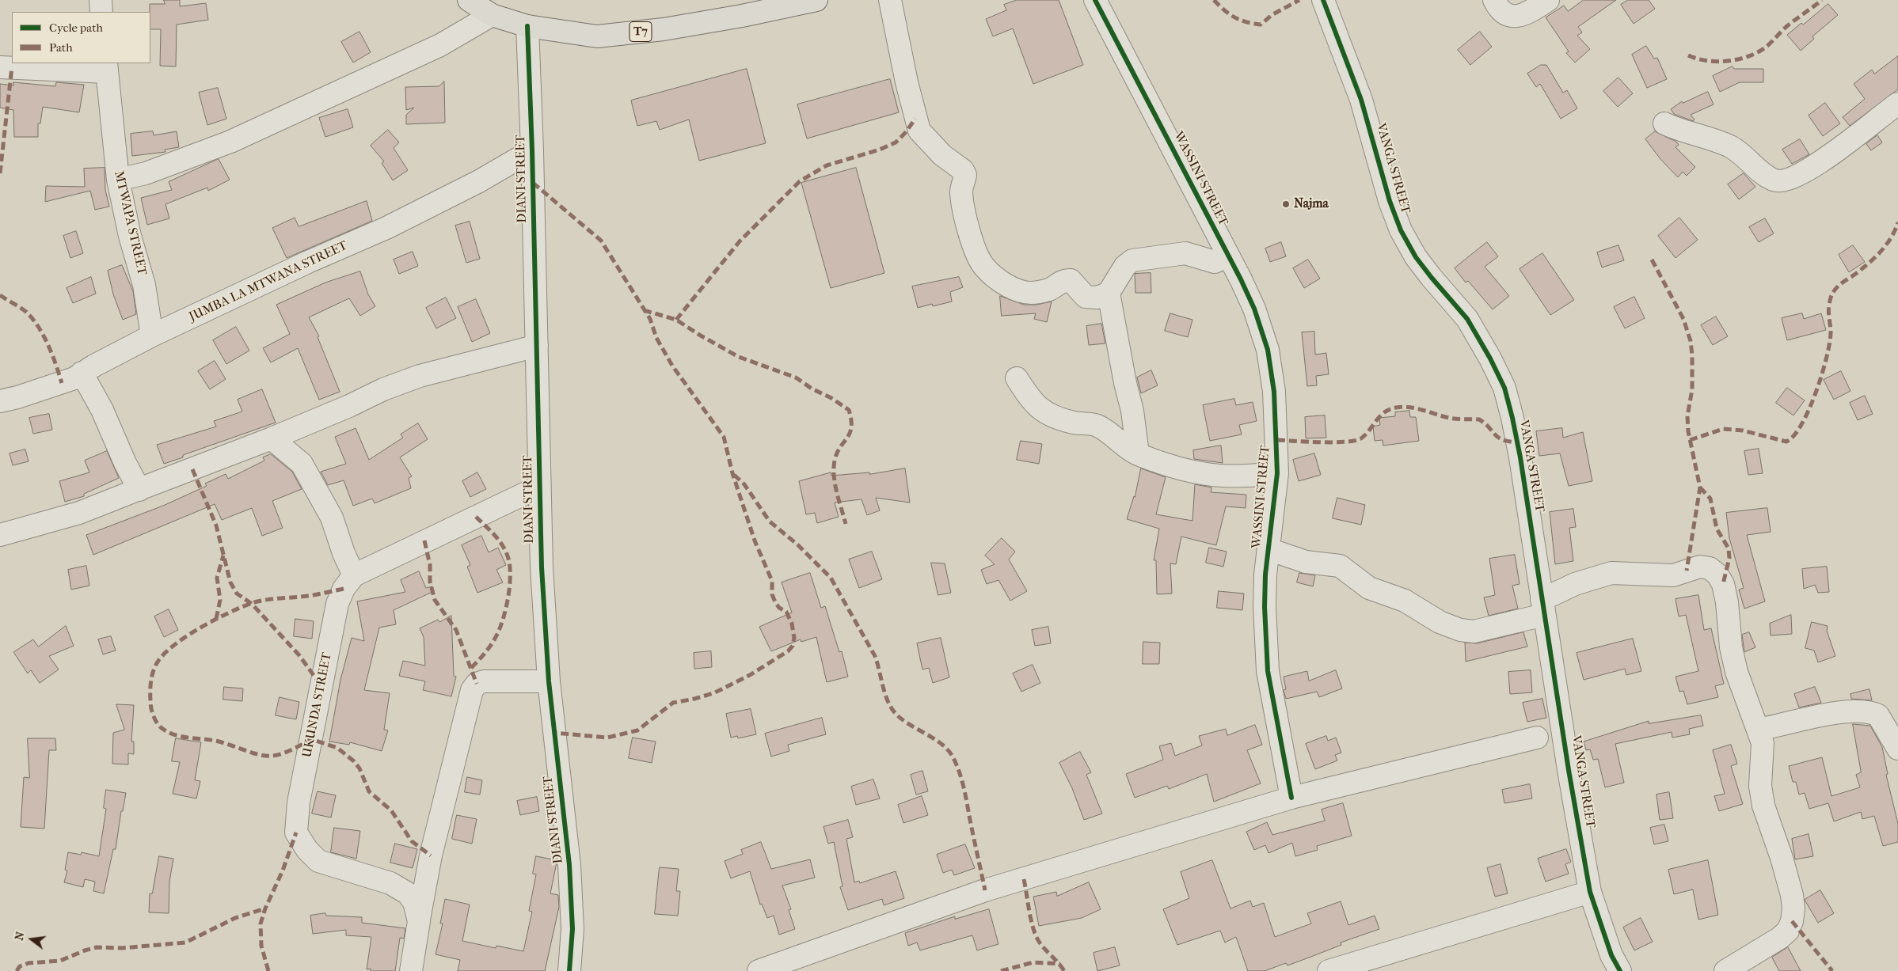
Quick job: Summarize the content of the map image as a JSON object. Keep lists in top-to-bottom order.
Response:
{
  "streets": {
    "highway": ["T7"],
    "street": [
      "VANGA STREET",
      "DIANI STREET",
      "WASSINI STREET",
      "MTWAPA STREET",
      "JUMBA LA MTWANA STREET",
      "UKUNDA STREET"
    ]
  },
  "crossings": [
    ["T7", "DIANI STREET"],
    ["DIANI STREET", "JUMBA LA MTWANA STREET"],
    ["DIANI STREET", "UKUNDA STREET"],
    ["MTWAPA STREET", "JUMBA LA MTWANA STREET"]
  ],
  "places": ["Najma"],
  "legend": ["Cycle path", "Path"],
  "north": "left"
}
